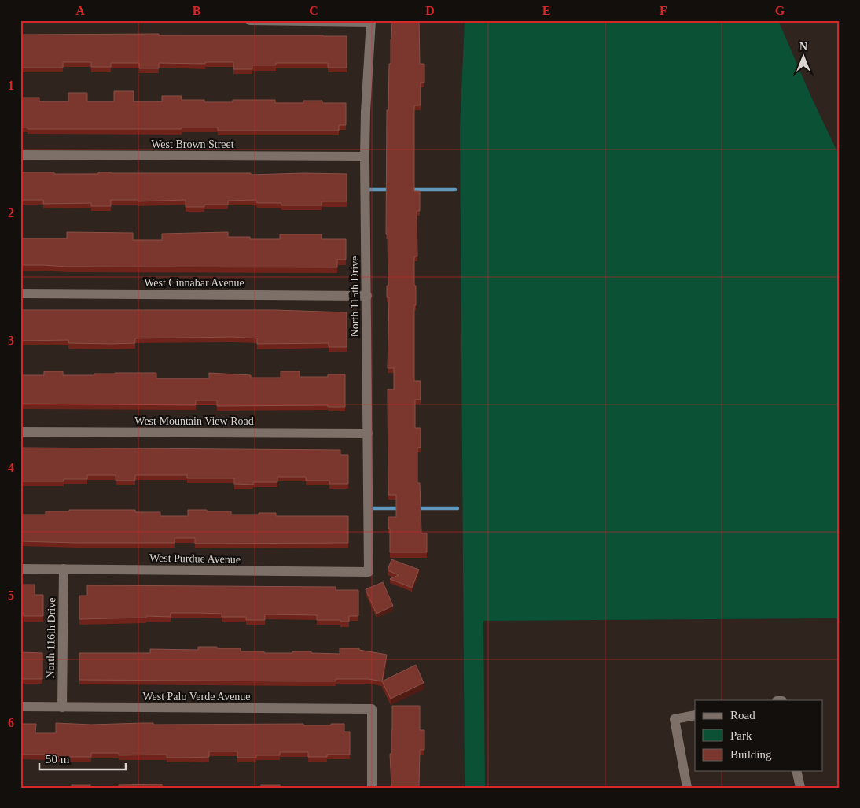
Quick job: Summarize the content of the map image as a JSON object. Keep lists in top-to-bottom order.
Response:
{
  "streets": {
    "street": [
      "West Brown Street",
      "West Cinnabar Avenue",
      "North 115th Drive",
      "West Mountain View Road",
      "West Purdue Avenue",
      "North 116th Drive",
      "West Palo Verde Avenue"
    ]
  },
  "crossings": [
    ["West Brown Street", "North 115th Drive"],
    ["West Cinnabar Avenue", "North 115th Drive"],
    ["North 115th Drive", "West Mountain View Road"],
    ["North 115th Drive", "West Purdue Avenue"],
    ["West Purdue Avenue", "North 116th Drive"],
    ["North 116th Drive", "West Palo Verde Avenue"]
  ],
  "legend": ["Road", "Park", "Building"],
  "scale_bar": "50 m",
  "north": "top",
  "grid": {
    "columns": [
      "A",
      "B",
      "C",
      "D",
      "E",
      "F",
      "G"
    ],
    "rows": [
      "1",
      "2",
      "3",
      "4",
      "5",
      "6"
    ]
  }
}
